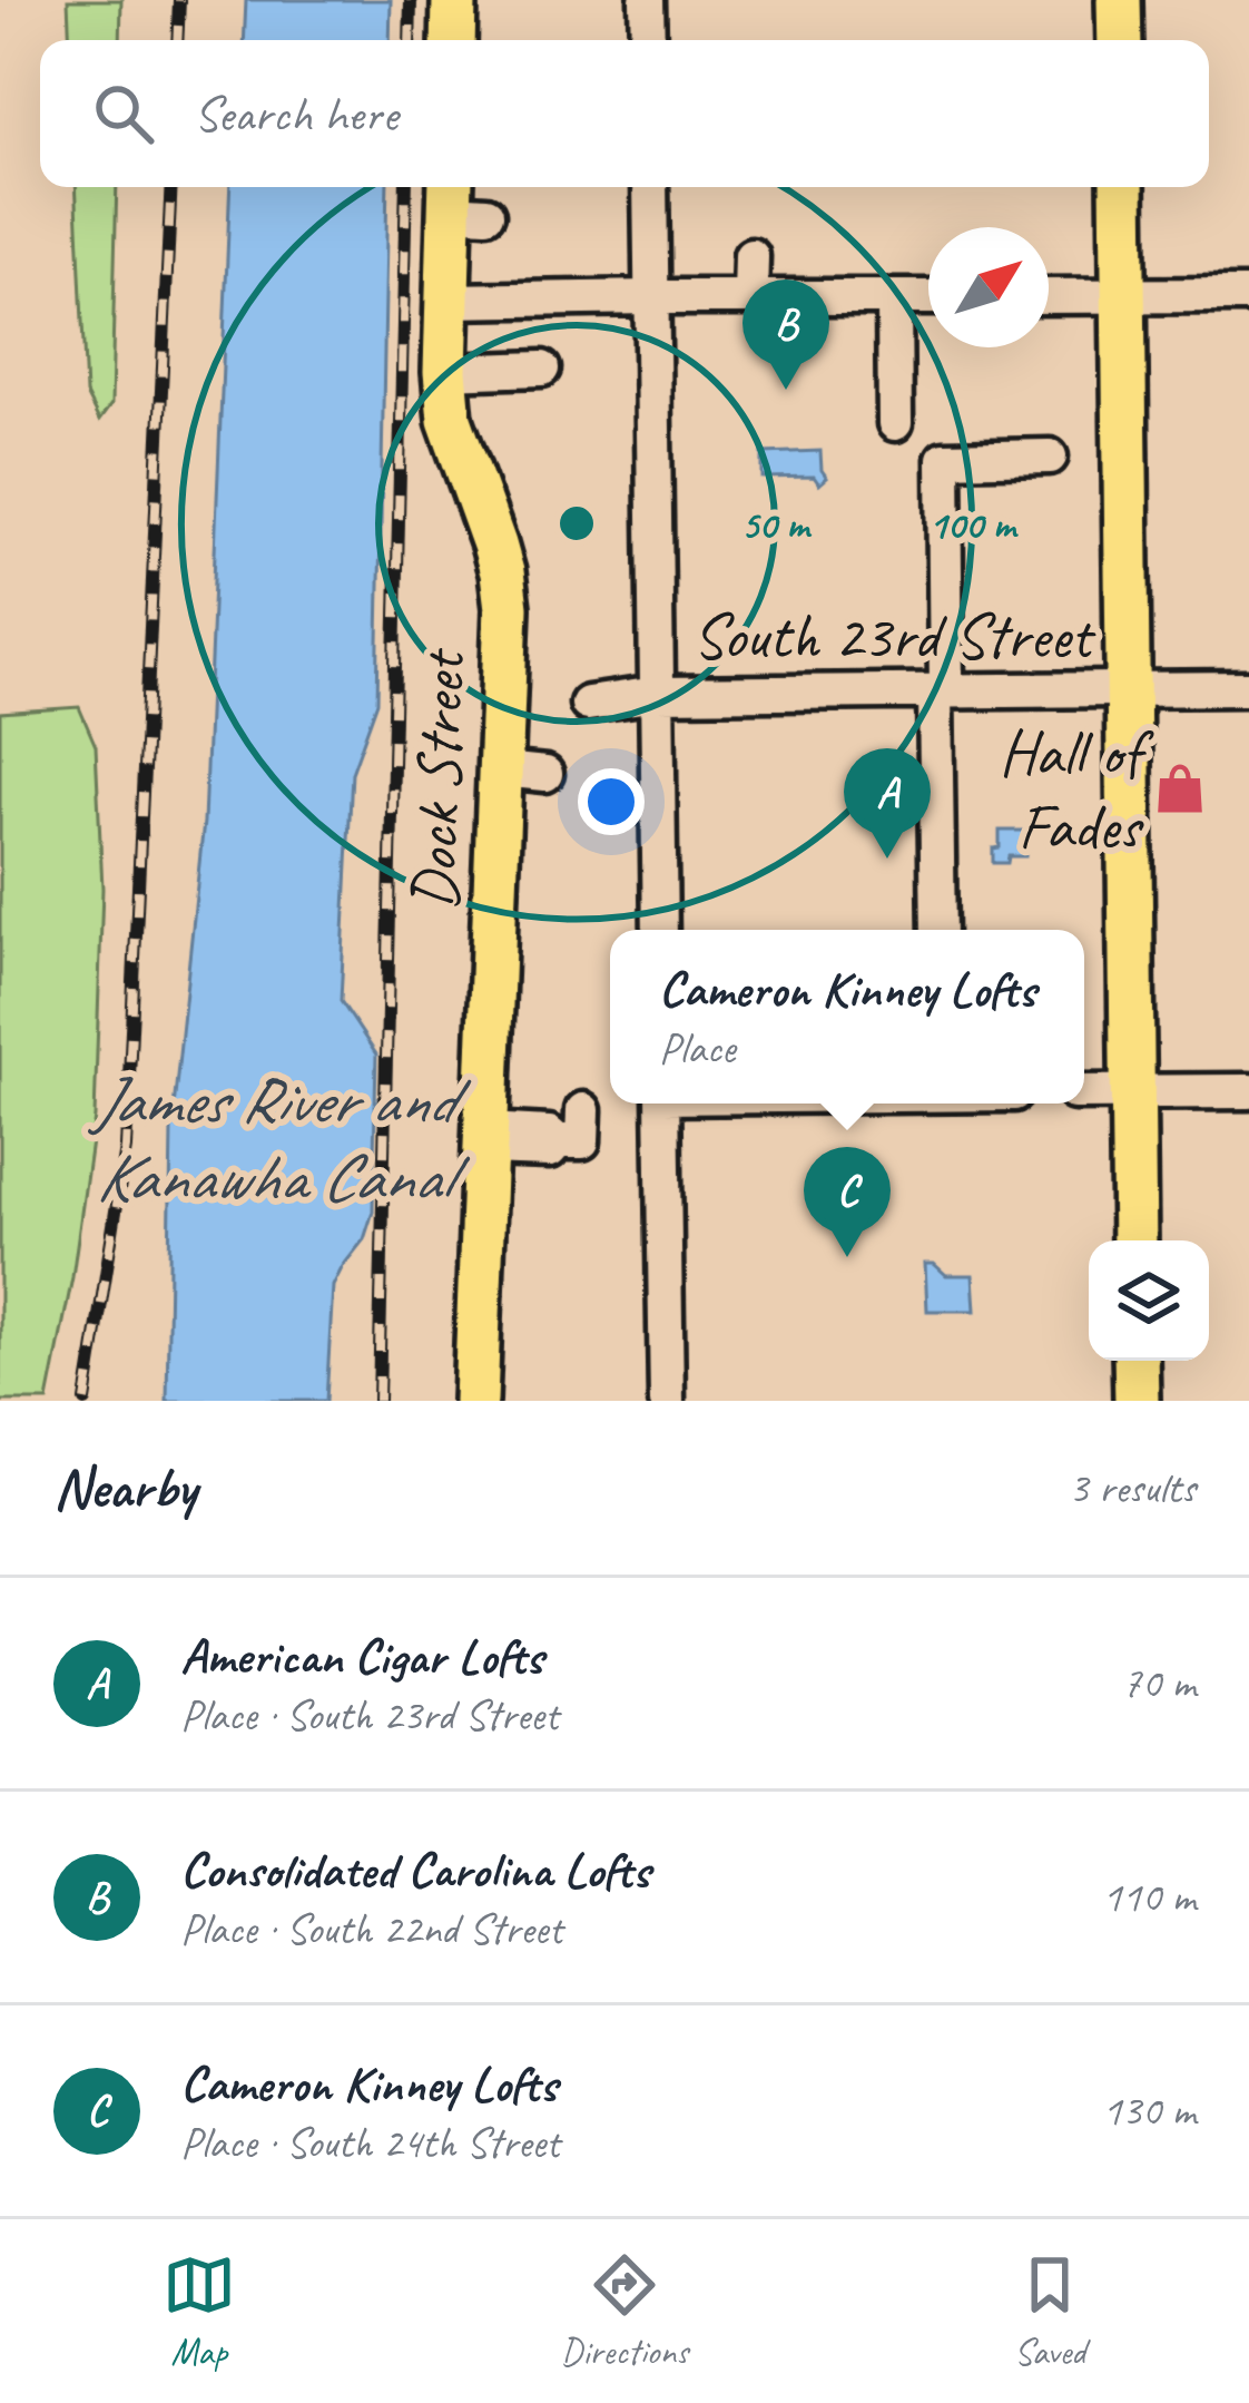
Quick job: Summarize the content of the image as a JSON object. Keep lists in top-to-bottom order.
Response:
{
  "streets": {
    "main road": ["Dock Street"],
    "street": ["South 23rd Street"]
  },
  "water": ["James River and Kanawha Canal"],
  "places": {
    "shop": ["Hall of Fades"]
  },
  "north": "top right",
  "page": {
    "search": "Search here",
    "pins": ["B", "A", "C"],
    "popup": ["Cameron Kinney Lofts", "Place"],
    "heading": ["Nearby", "3 results"],
    "list": [
      {
        "mark": "A",
        "name": "American Cigar Lofts",
        "note": "Place · South 23rd Street",
        "value": "70 m"
      },
      {
        "mark": "B",
        "name": "Consolidated Carolina Lofts",
        "note": "Place · South 22nd Street",
        "value": "110 m"
      },
      {
        "mark": "C",
        "name": "Cameron Kinney Lofts",
        "note": "Place · South 24th Street",
        "value": "130 m"
      }
    ],
    "nav": ["Map", "Directions", "Saved"]
  },
  "rings": ["50 m", "100 m"]
}
